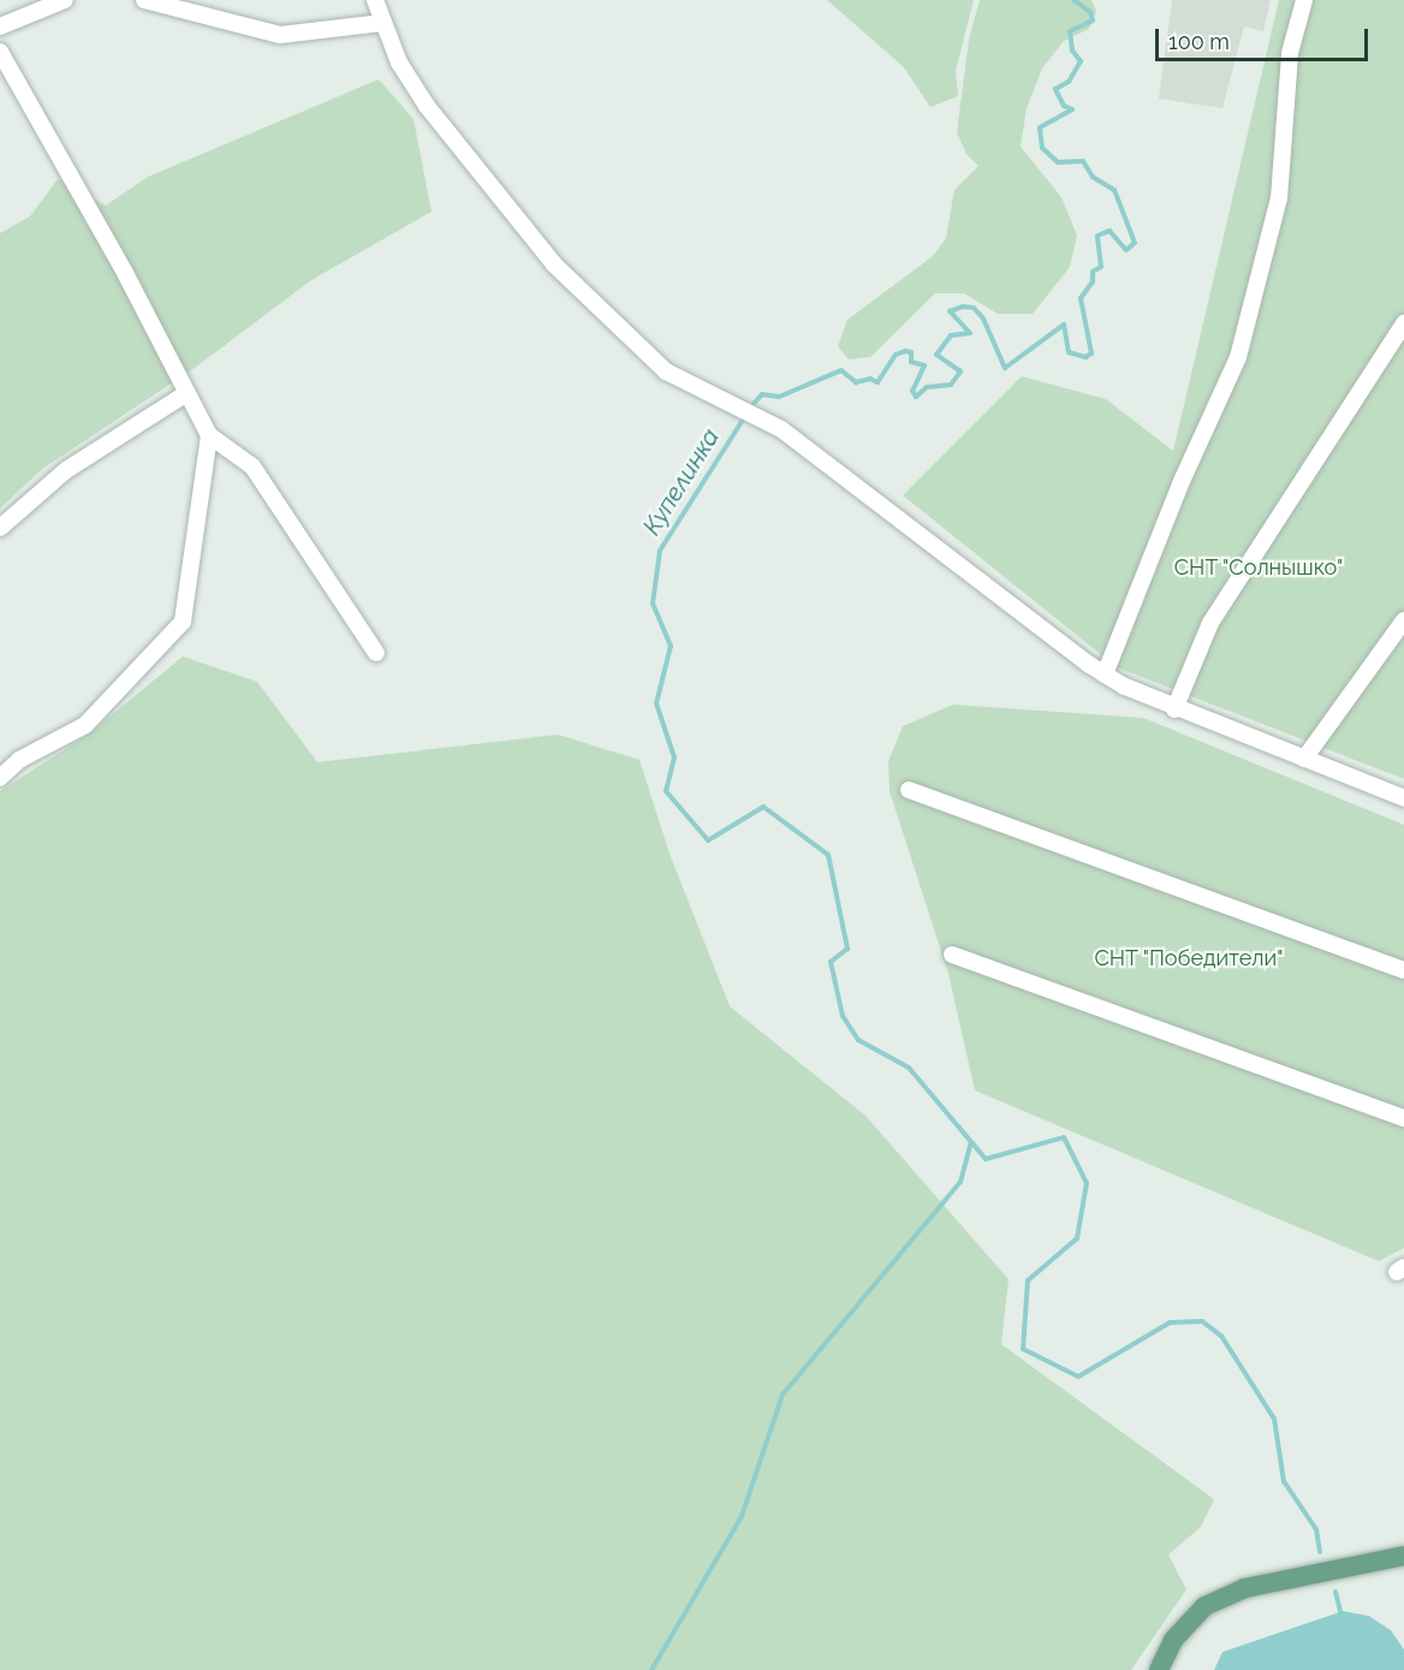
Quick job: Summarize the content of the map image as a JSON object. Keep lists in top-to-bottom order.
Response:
{
  "water": ["Купелинка"],
  "parks": ["СНТ \"Солнышко\"", "СНТ \"Победители\""],
  "scale_bar": "100 m"
}
